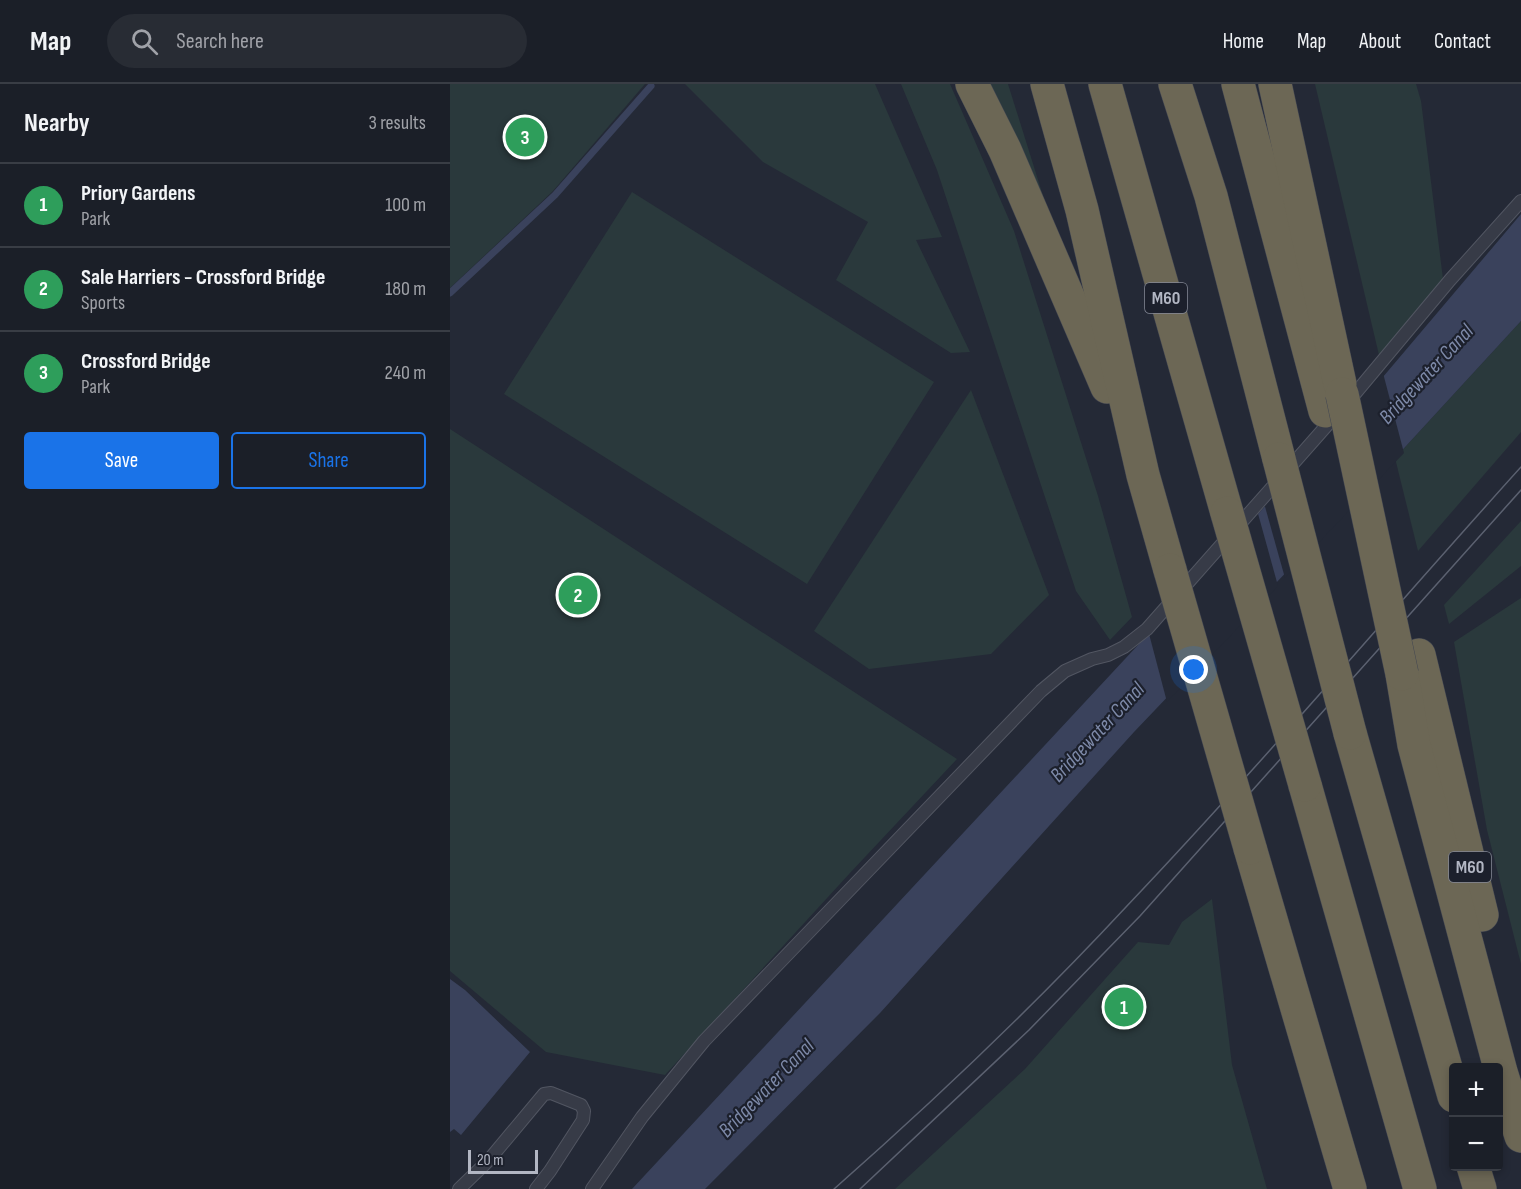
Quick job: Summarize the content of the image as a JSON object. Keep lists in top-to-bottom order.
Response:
{
  "streets": {
    "highway": ["M60"]
  },
  "water": ["Bridgewater Canal"],
  "scale_bar": "20 m",
  "page": {
    "header": "Map",
    "search": "Search here",
    "nav": [
      "Home",
      "Map",
      "About",
      "Contact"
    ],
    "heading": ["Nearby", "3 results"],
    "pins": ["3", "2", "1"],
    "list": [
      {
        "mark": "1",
        "name": "Priory Gardens",
        "note": "Park",
        "value": "100 m"
      },
      {
        "mark": "2",
        "name": "Sale Harriers - Crossford Bridge",
        "note": "Sports",
        "value": "180 m"
      },
      {
        "mark": "3",
        "name": "Crossford Bridge",
        "note": "Park",
        "value": "240 m"
      }
    ],
    "buttons": ["Save", "Share"],
    "map_buttons": ["+", "−"],
    "scale": "20 m"
  }
}
